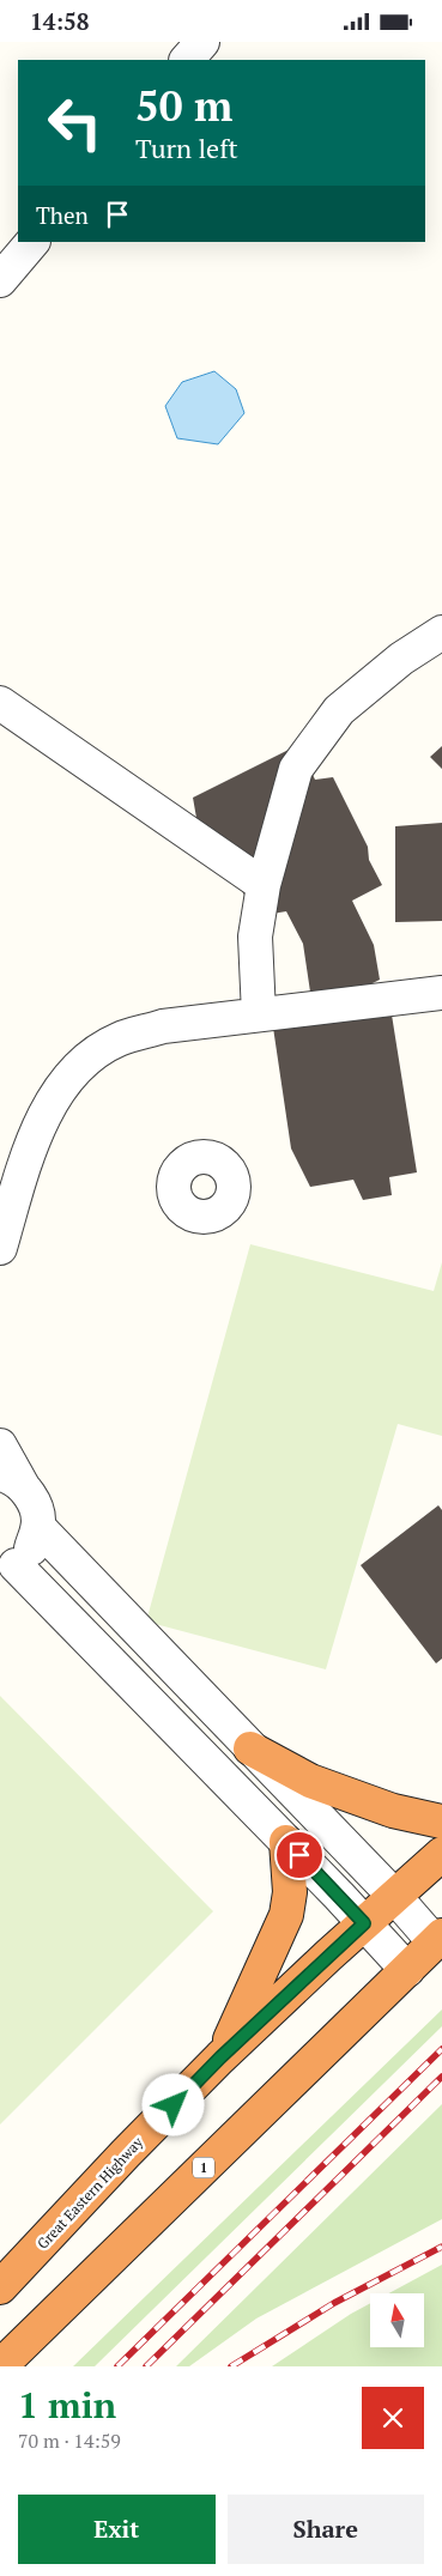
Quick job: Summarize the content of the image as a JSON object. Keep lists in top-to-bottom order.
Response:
{
  "streets": {
    "highway": ["1", "Great Eastern Highway"]
  },
  "north": "top",
  "page": {
    "status": "14:58",
    "turn": ["50 m", "Turn left"],
    "then": "Then",
    "heading": ["1 min", "70 m · 14:59"],
    "buttons": ["Exit", "Share"]
  }
}
